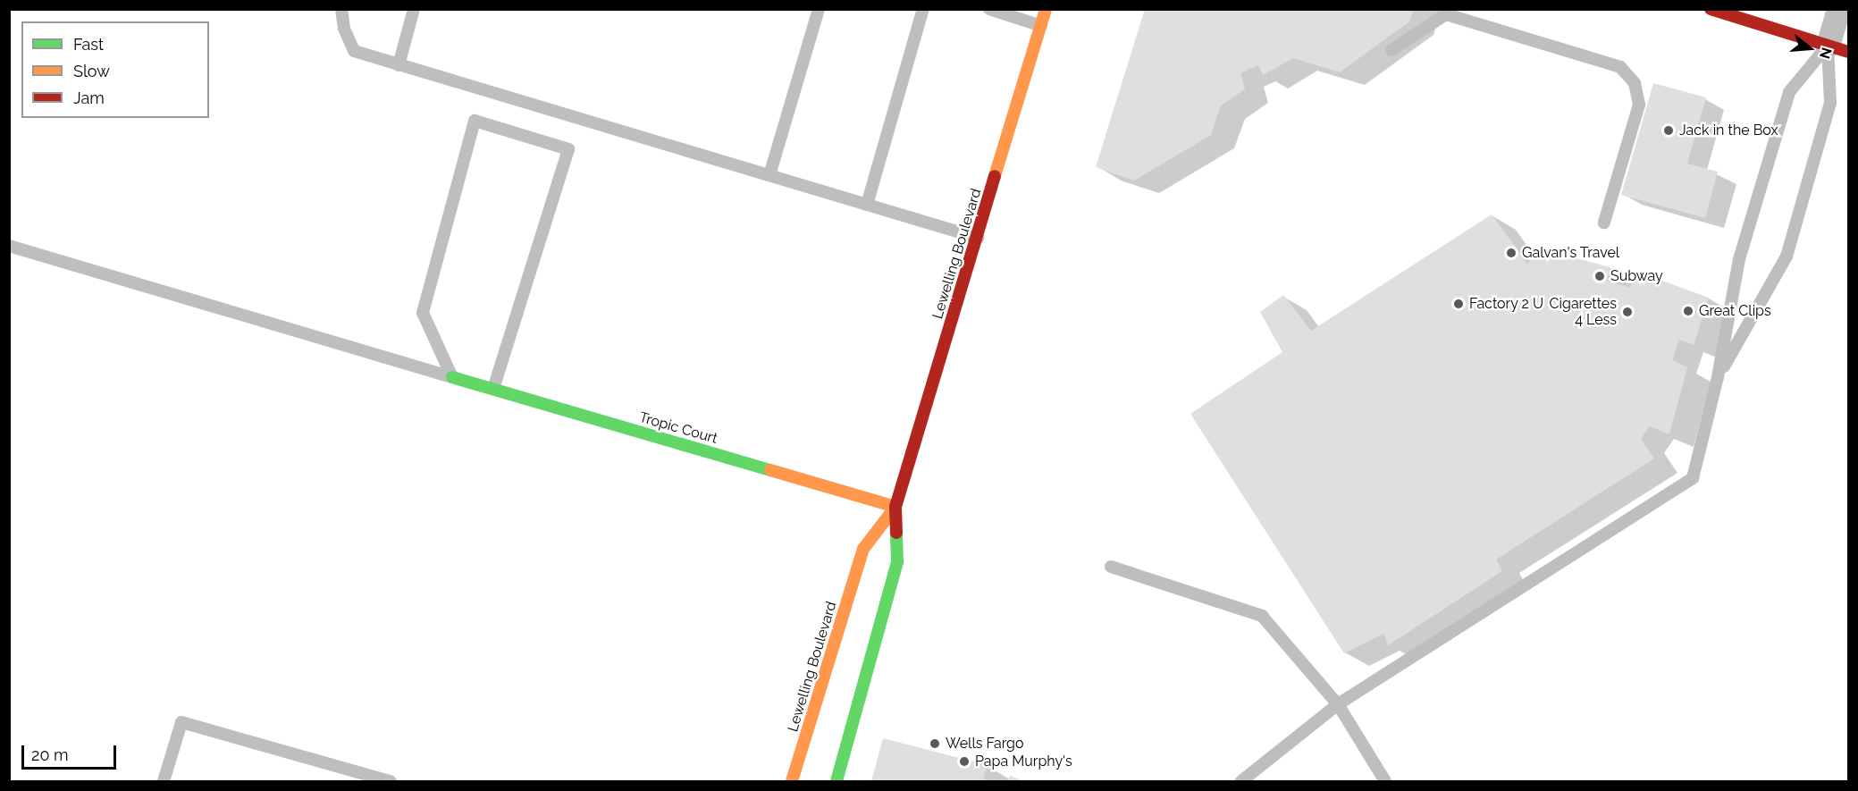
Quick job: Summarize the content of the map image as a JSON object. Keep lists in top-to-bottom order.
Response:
{
  "streets": {
    "main road": ["Lewelling Boulevard", "Tropic Court"]
  },
  "crossings": [
    ["Lewelling Boulevard", "Tropic Court"]
  ],
  "places": [
    "Jack in the Box",
    "Galvan's Travel",
    "Subway",
    "Factory 2 U",
    "Great Clips",
    "Cigarettes 4 Less",
    "Wells Fargo",
    "Papa Murphy's"
  ],
  "legend": ["Fast", "Slow", "Jam"],
  "scale_bar": "20 m",
  "north": "right"
}
